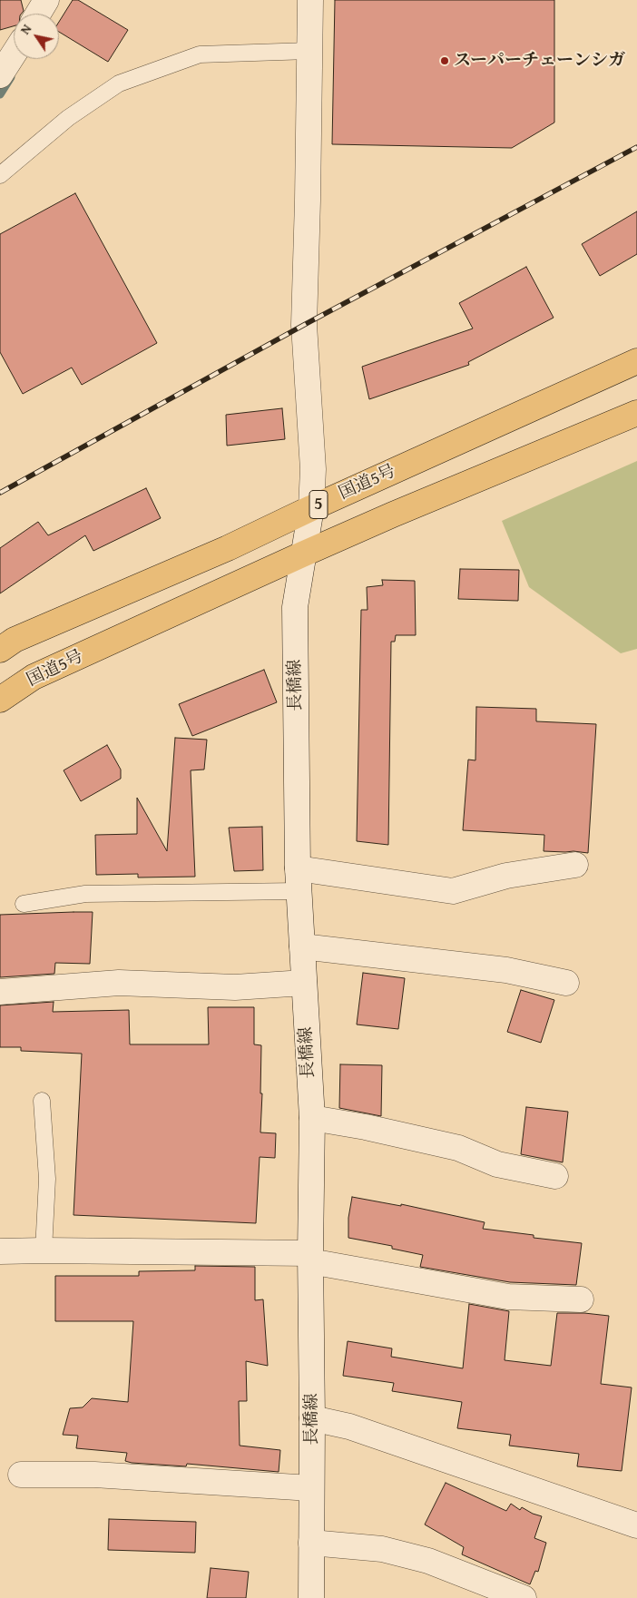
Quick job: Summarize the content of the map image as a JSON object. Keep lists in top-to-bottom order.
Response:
{
  "streets": {
    "highway": ["国道5号", "5"],
    "street": ["長橋線"]
  },
  "crossings": [
    ["国道5号", "長橋線"]
  ],
  "places": ["スーパーチェーンシガ"],
  "north": "top left"
}
